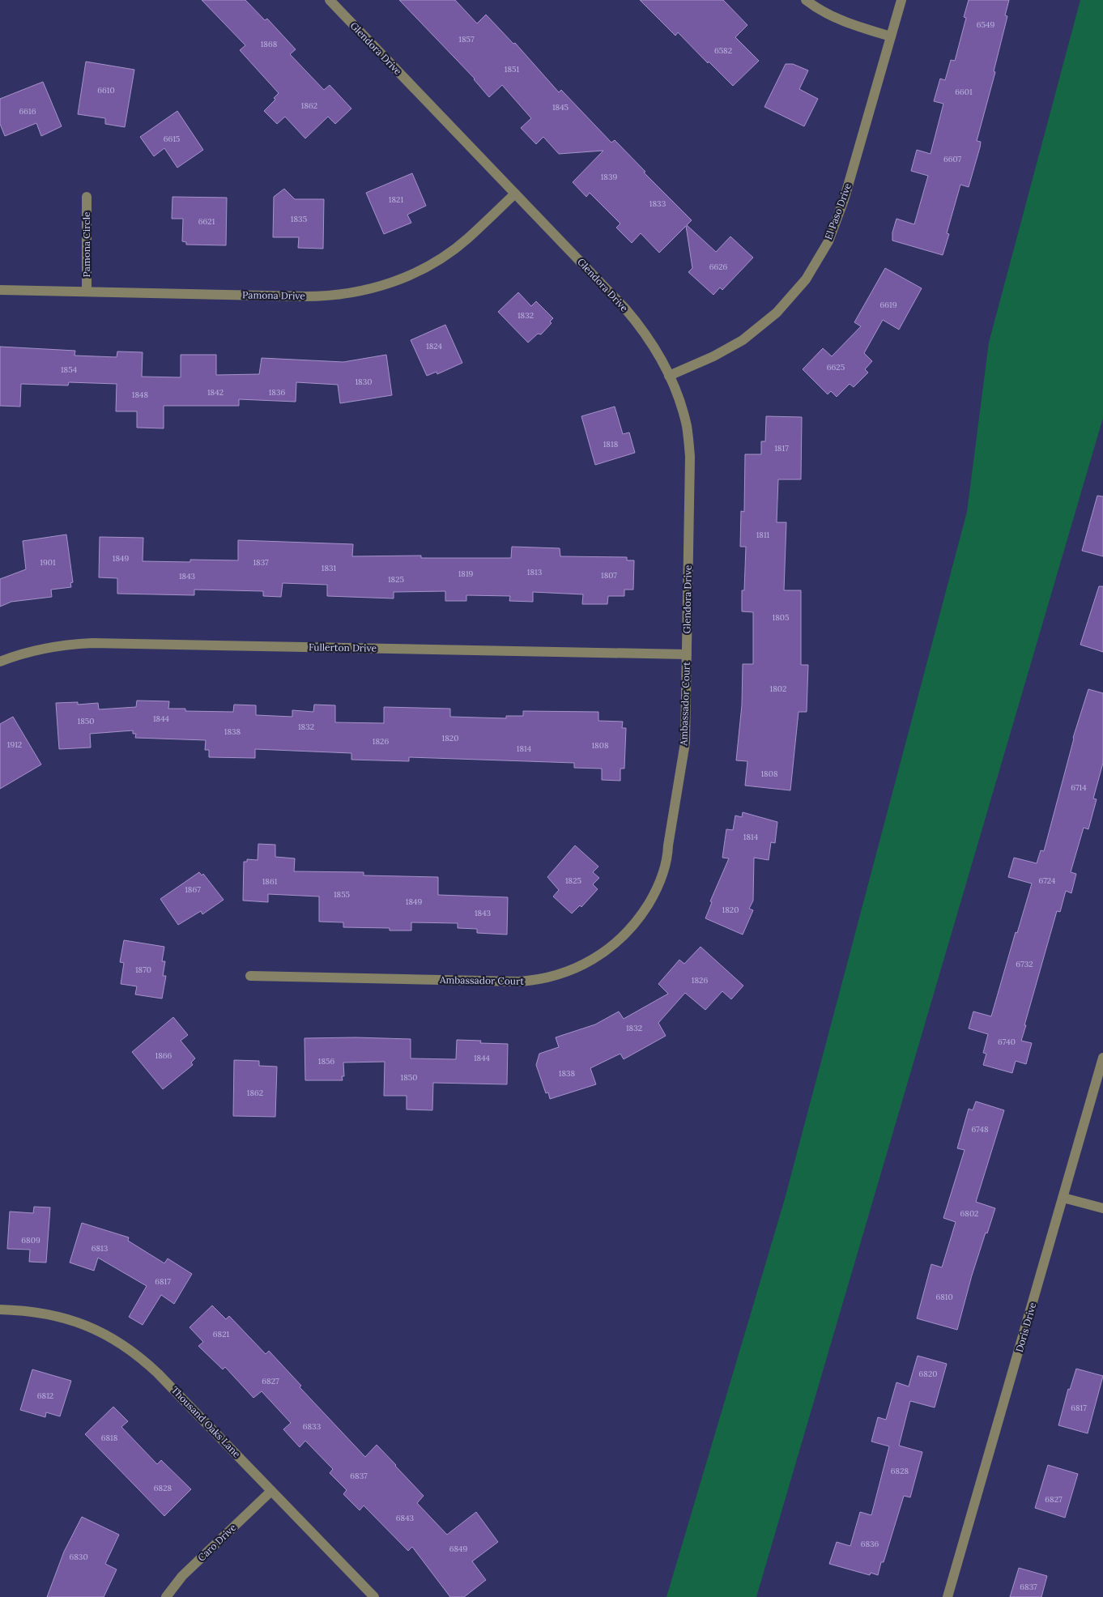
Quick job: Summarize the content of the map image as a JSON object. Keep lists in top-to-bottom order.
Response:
{
  "streets": {
    "street": [
      "Glendora Drive",
      "El Paso Drive",
      "Pamona Circle",
      "Pamona Drive",
      "Fullerton Drive",
      "Ambassador Court",
      "Doris Drive",
      "Thousand Oaks Lane",
      "Caro Drive"
    ]
  },
  "crossings": [
    ["Glendora Drive", "El Paso Drive"],
    ["Glendora Drive", "Pamona Drive"],
    ["Glendora Drive", "Fullerton Drive"],
    ["Glendora Drive", "Ambassador Court"],
    ["Pamona Circle", "Pamona Drive"],
    ["Fullerton Drive", "Ambassador Court"],
    ["Thousand Oaks Lane", "Caro Drive"]
  ],
  "house_numbers": [
    "6549",
    "1857",
    "1868",
    "6582",
    "1851",
    "6610",
    "6601",
    "1862",
    "1845",
    "6616",
    "6615",
    "6607",
    "1839",
    "1821",
    "1833",
    "1835",
    "6621",
    "6626",
    "6619",
    "1832",
    "1824",
    "6625",
    "1854",
    "1830",
    "1842",
    "1836",
    "1848",
    "1818",
    "1817",
    "1811",
    "1849",
    "1901",
    "1837",
    "1831",
    "1813",
    "1819",
    "1807",
    "1843",
    "1825",
    "1805",
    "1802",
    "1844",
    "1850",
    "1832",
    "1838",
    "1820",
    "1826",
    "1912",
    "1808",
    "1814",
    "1808",
    "6714",
    "1814",
    "1825",
    "6724",
    "1861",
    "1867",
    "1855",
    "1849",
    "1820",
    "1843",
    "6732",
    "1870",
    "1826",
    "1832",
    "6740",
    "1866",
    "1844",
    "1856",
    "1838",
    "1850",
    "1862",
    "6748",
    "6802",
    "6809",
    "6813",
    "6817",
    "6810",
    "6821",
    "6820",
    "6827",
    "6812",
    "6817",
    "6833",
    "6818",
    "6828",
    "6837",
    "6828",
    "6827",
    "6843",
    "6836",
    "6849",
    "6830",
    "6837"
  ]
}
